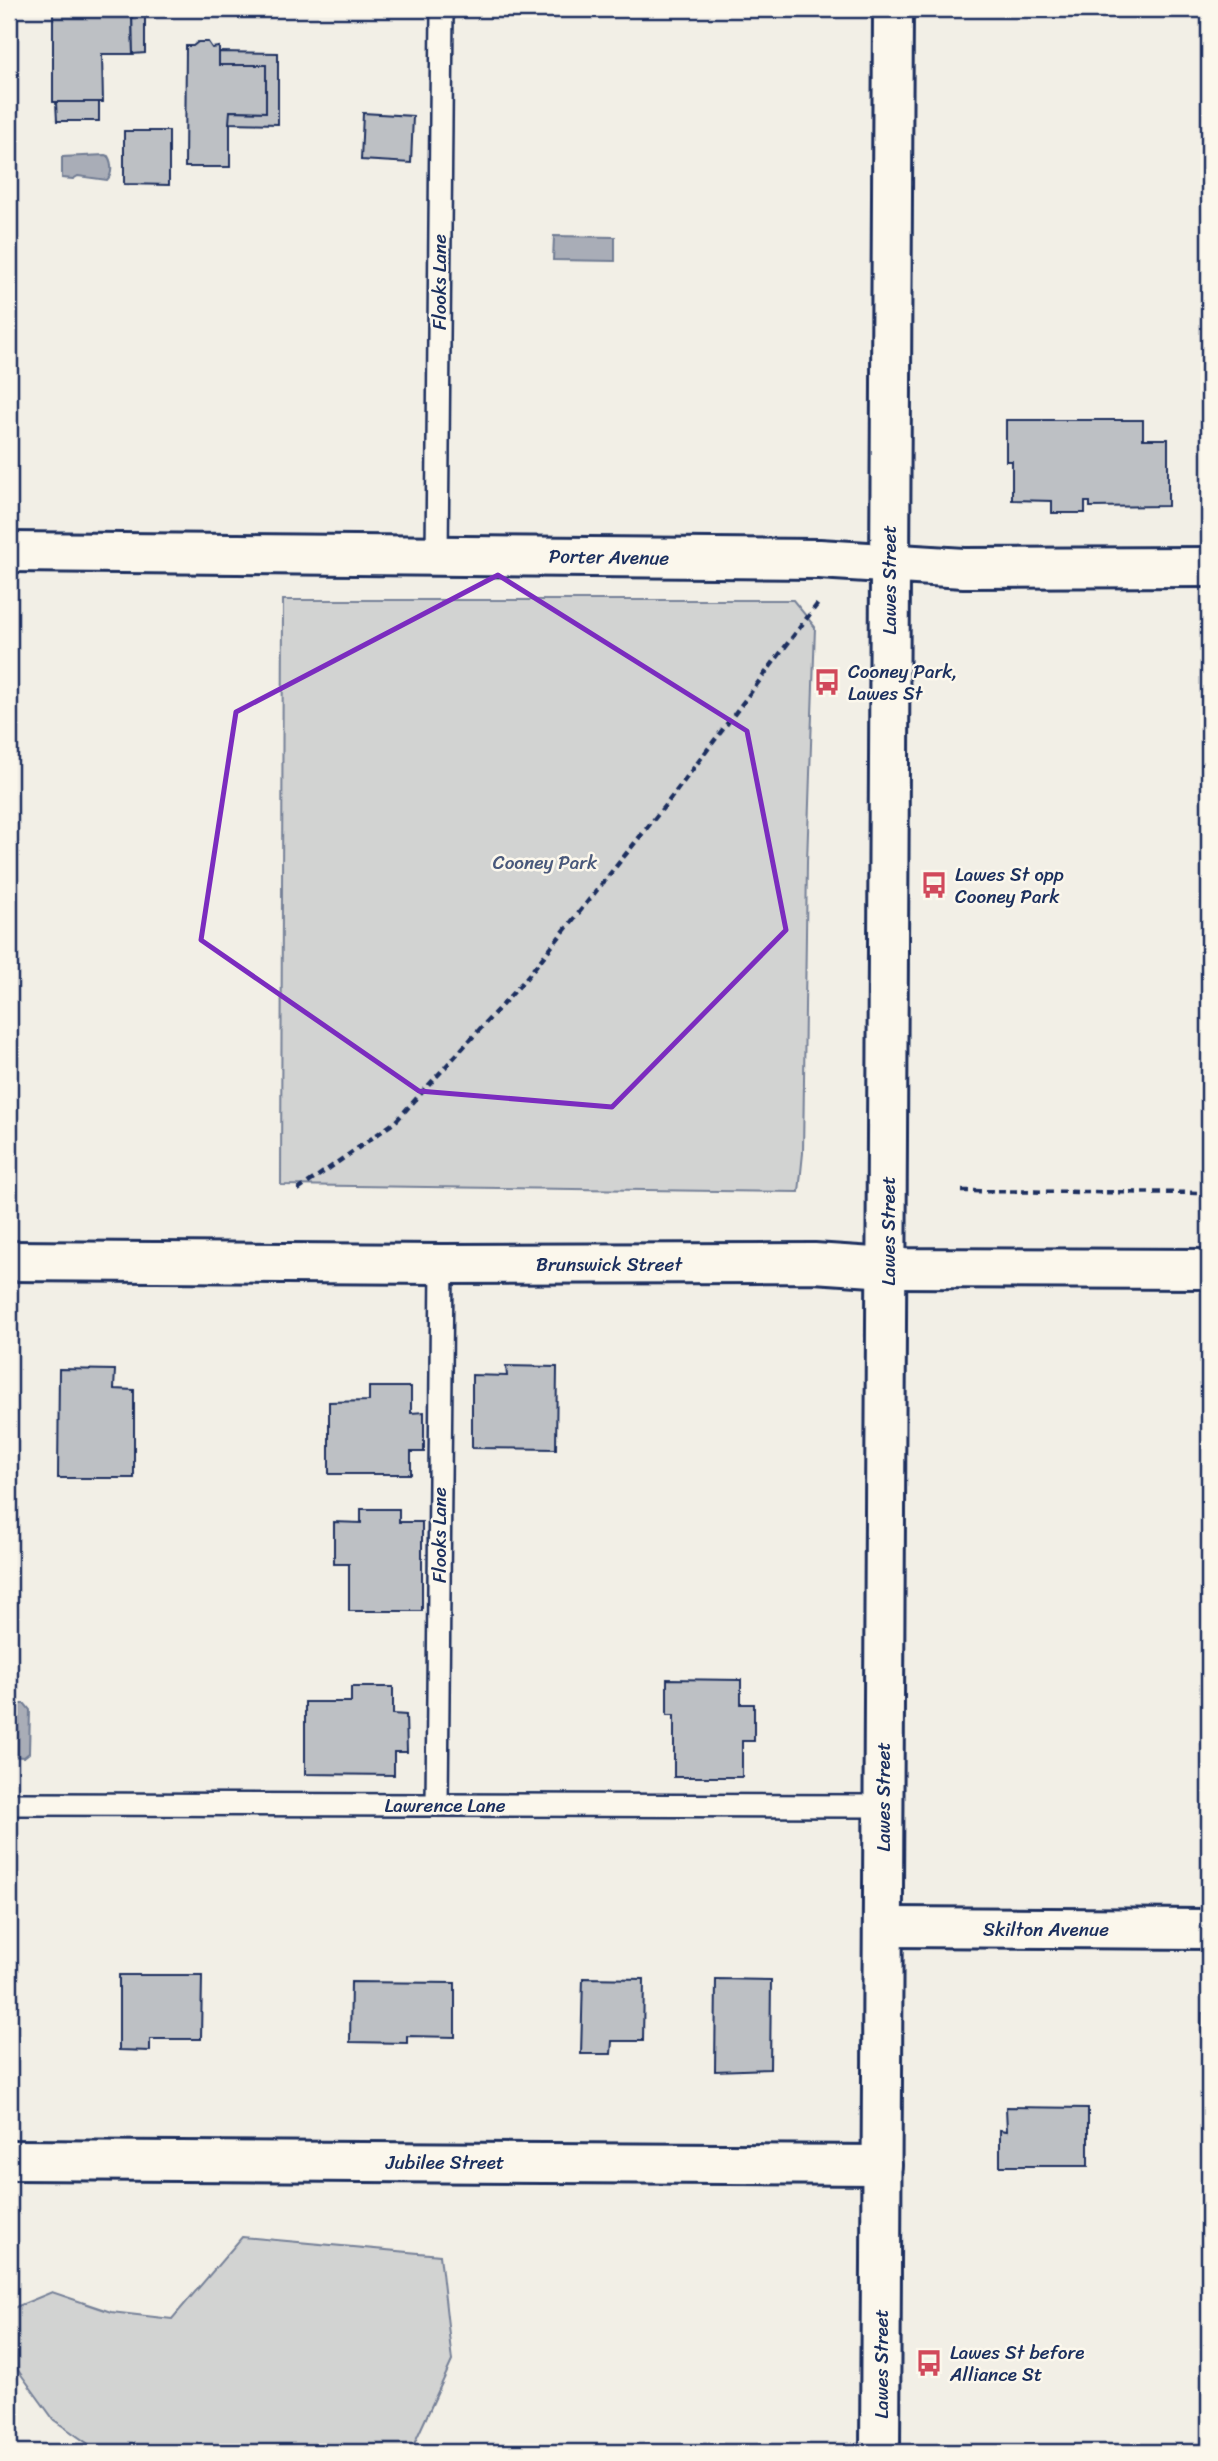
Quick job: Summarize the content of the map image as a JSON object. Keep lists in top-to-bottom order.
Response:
{
  "streets": {
    "street": [
      "Porter Avenue",
      "Lawes Street",
      "Brunswick Street",
      "Skilton Avenue",
      "Jubilee Street"
    ],
    "lane": ["Flooks Lane", "Lawrence Lane"]
  },
  "crossings": [
    ["Flooks Lane", "Porter Avenue"],
    ["Flooks Lane", "Brunswick Street"],
    ["Flooks Lane", "Lawrence Lane"],
    ["Porter Avenue", "Lawes Street"],
    ["Lawes Street", "Brunswick Street"],
    ["Lawes Street", "Lawrence Lane"],
    ["Lawes Street", "Skilton Avenue"],
    ["Lawes Street", "Jubilee Street"]
  ],
  "parks": ["Cooney Park"],
  "places": {
    "bus stop": ["Cooney Park, Lawes St", "Lawes St opp Cooney Park", "Lawes St before Alliance St"]
  }
}
